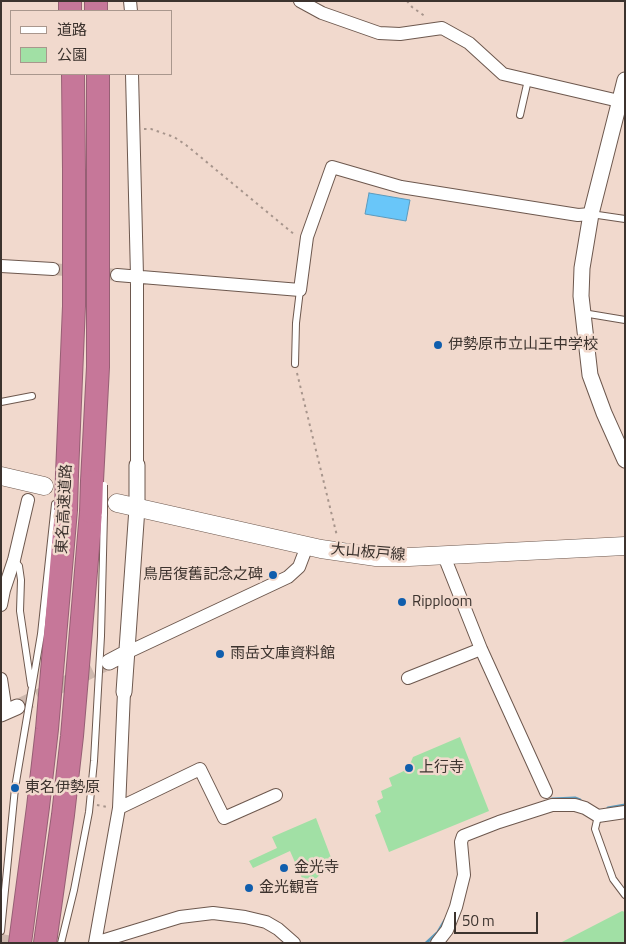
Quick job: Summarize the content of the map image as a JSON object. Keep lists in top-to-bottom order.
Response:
{
  "streets": {
    "highway": ["東名高速道路"],
    "main road": ["大山板戸線"]
  },
  "crossings": [
    ["東名高速道路", "大山板戸線"]
  ],
  "places": [
    "伊勢原市立山王中学校",
    "鳥居復舊記念之碑",
    "Ripploom",
    "雨岳文庫資料館",
    "上行寺",
    "東名伊勢原",
    "金光寺",
    "金光観音"
  ],
  "legend": ["道路", "公園"],
  "scale_bar": "50 m"
}
